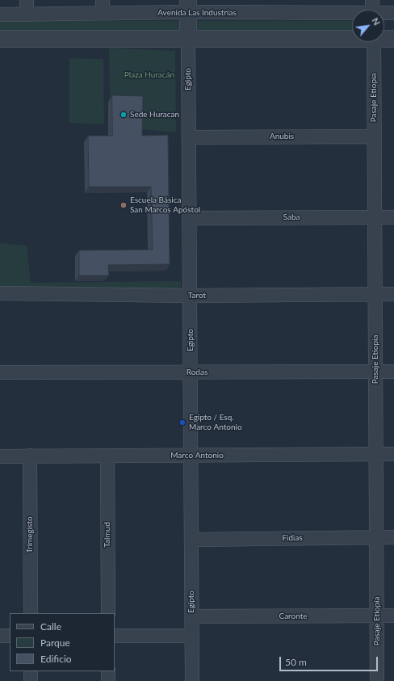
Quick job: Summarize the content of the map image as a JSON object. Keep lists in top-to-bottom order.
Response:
{
  "streets": {
    "street": [
      "Avenida Las Industrias",
      "Egipto",
      "Pasaje Etiopía",
      "Anubis",
      "Saba",
      "Tarot",
      "Rodas",
      "Marco Antonio",
      "Trimegisto",
      "Talmud",
      "Fidias",
      "Caronte"
    ]
  },
  "crossings": [
    ["Avenida Las Industrias", "Egipto"],
    ["Egipto", "Anubis"],
    ["Egipto", "Saba"],
    ["Egipto", "Tarot"],
    ["Egipto", "Rodas"],
    ["Egipto", "Marco Antonio"],
    ["Egipto", "Fidias"],
    ["Egipto", "Caronte"],
    ["Pasaje Etiopía", "Anubis"],
    ["Pasaje Etiopía", "Saba"],
    ["Pasaje Etiopía", "Tarot"],
    ["Pasaje Etiopía", "Rodas"],
    ["Pasaje Etiopía", "Marco Antonio"],
    ["Pasaje Etiopía", "Fidias"],
    ["Pasaje Etiopía", "Caronte"],
    ["Marco Antonio", "Trimegisto"],
    ["Marco Antonio", "Talmud"]
  ],
  "parks": ["Plaza Huracán"],
  "places": ["Sede Huracan", "Escuela Básica San Marcos Apóstol", "Egipto / Esq. Marco Antonio"],
  "legend": ["Calle", "Parque", "Edificio"],
  "scale_bar": "50 m",
  "north": "top right"
}
